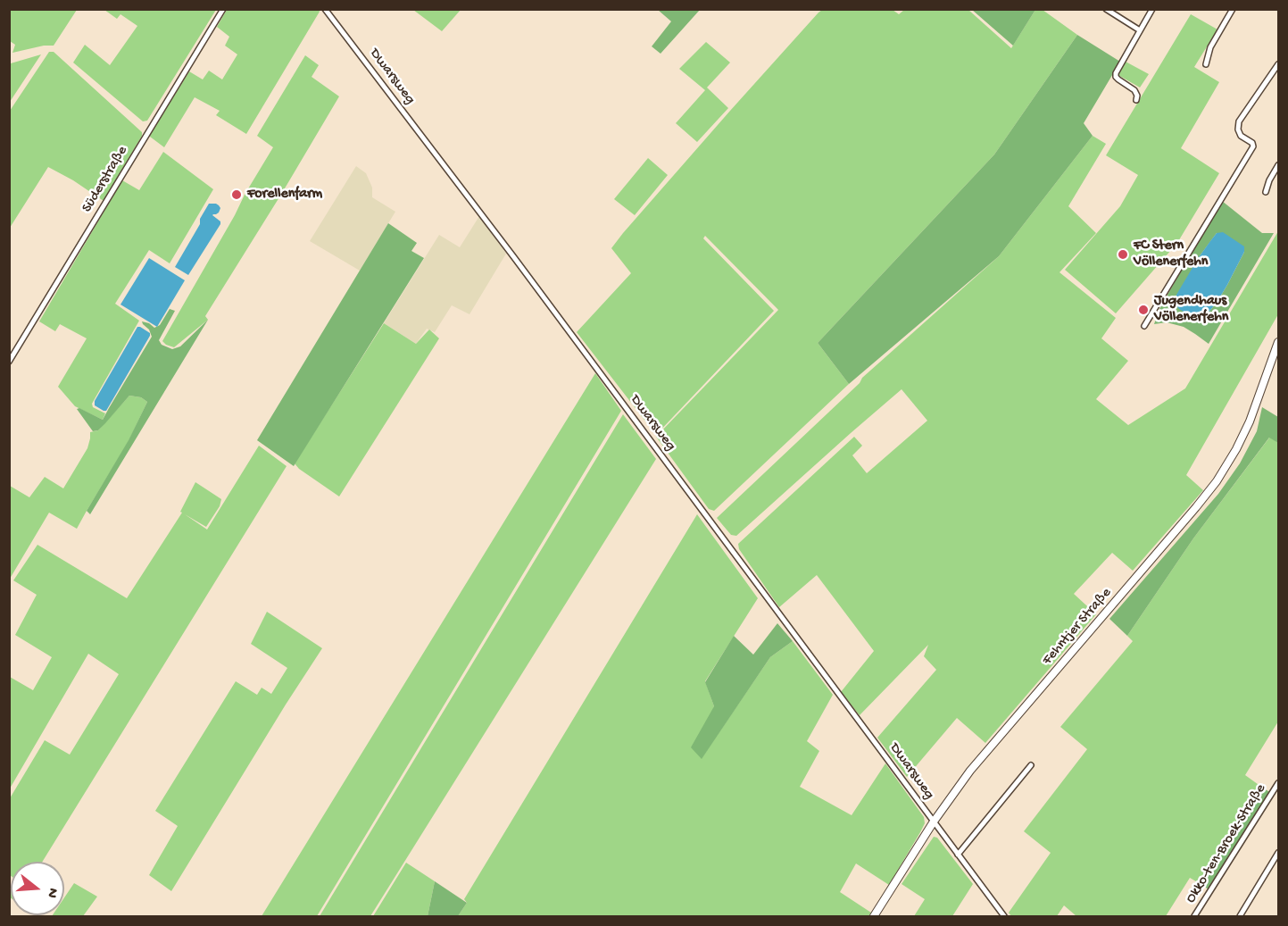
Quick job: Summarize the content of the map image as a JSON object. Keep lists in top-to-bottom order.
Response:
{
  "streets": {
    "street": [
      "Dwarsweg",
      "Süderstraße",
      "Fehntjer Straße",
      "Okko-ten-Broek-Straße"
    ]
  },
  "crossings": [
    ["Dwarsweg", "Fehntjer Straße"]
  ],
  "places": ["Forellenfarm", "FC Stern Völlenerfehn", "Jugendhaus Völlenerfehn"],
  "north": "right"
}
